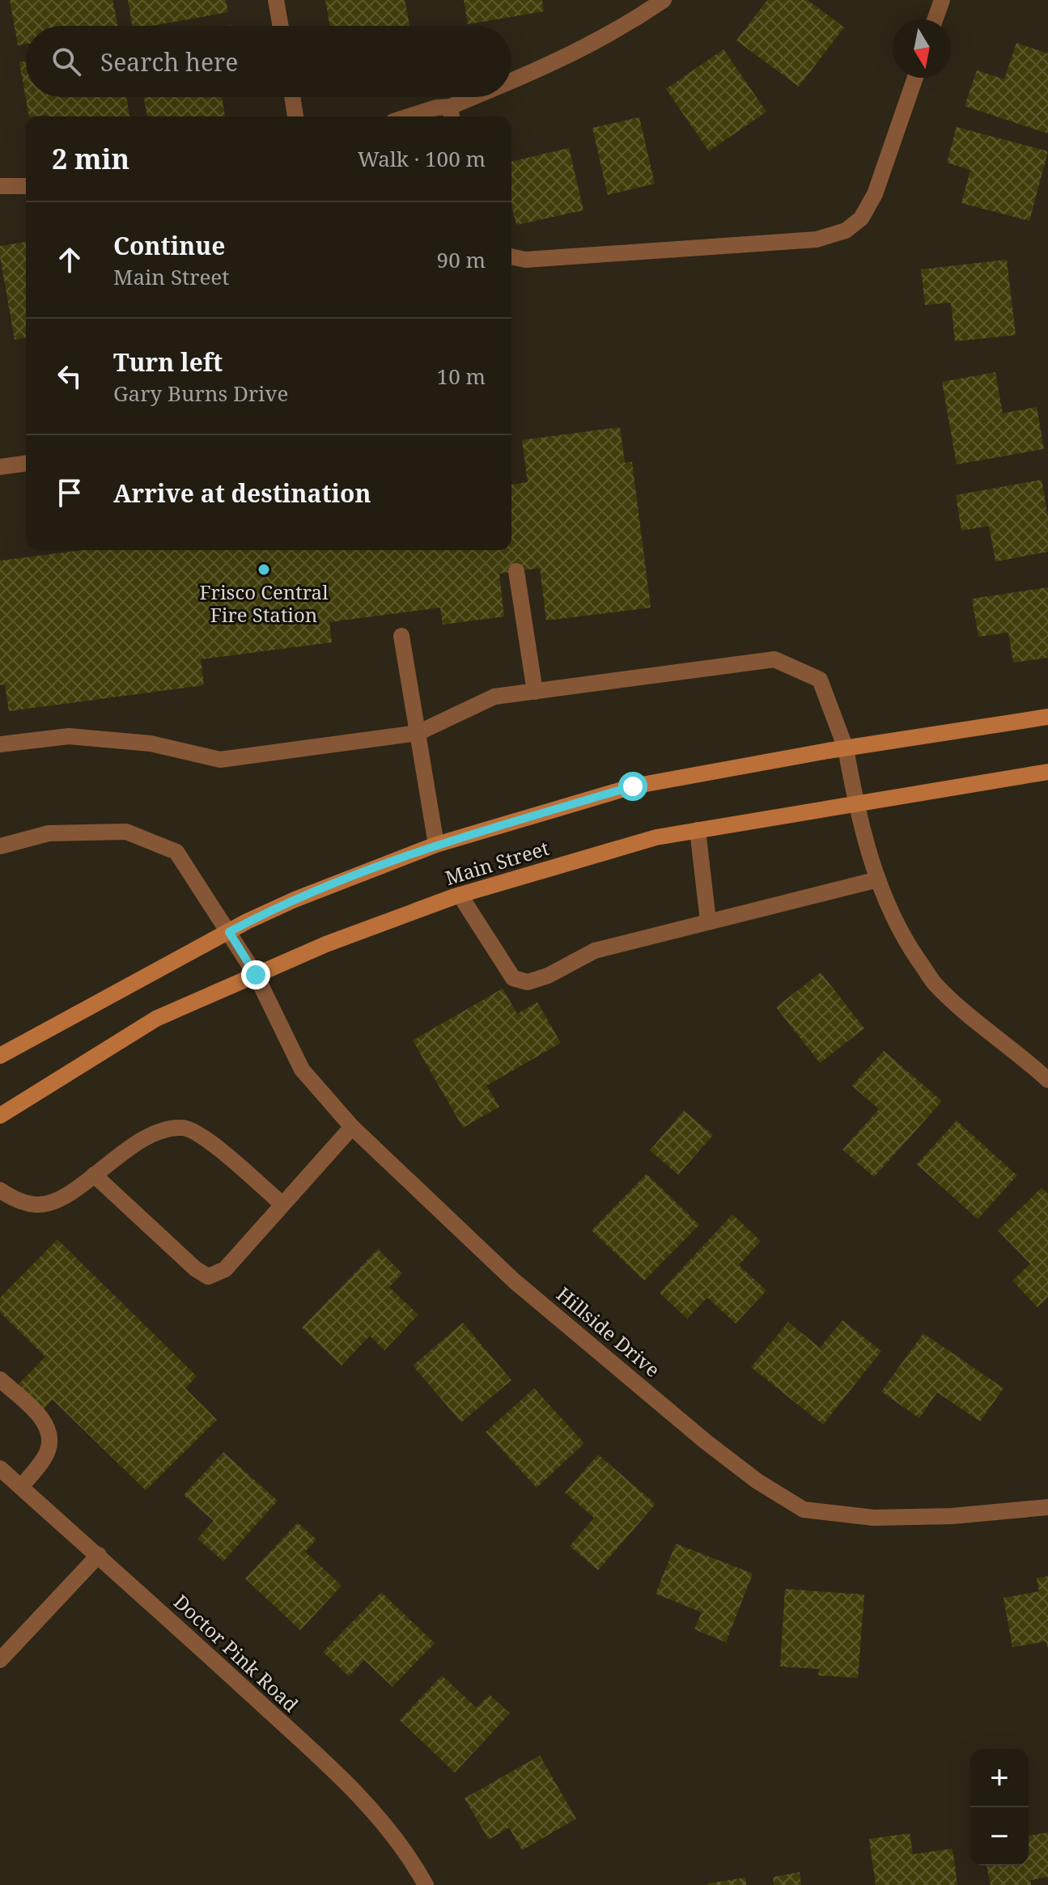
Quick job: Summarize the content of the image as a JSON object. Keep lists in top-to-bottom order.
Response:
{
  "streets": {
    "main road": ["Main Street"],
    "street": ["Hillside Drive", "Doctor Pink Road"]
  },
  "crossings": [
    ["Main Street", "Hillside Drive"]
  ],
  "places": ["Frisco Central Fire Station"],
  "north": "bottom",
  "page": {
    "search": "Search here",
    "heading": ["2 min", "Walk · 100 m"],
    "list": [
      ["Continue", "Main Street", "90 m"],
      ["Turn left", "Gary Burns Drive", "10 m"],
      "Arrive at destination"
    ],
    "map_buttons": ["+", "−"]
  }
}
